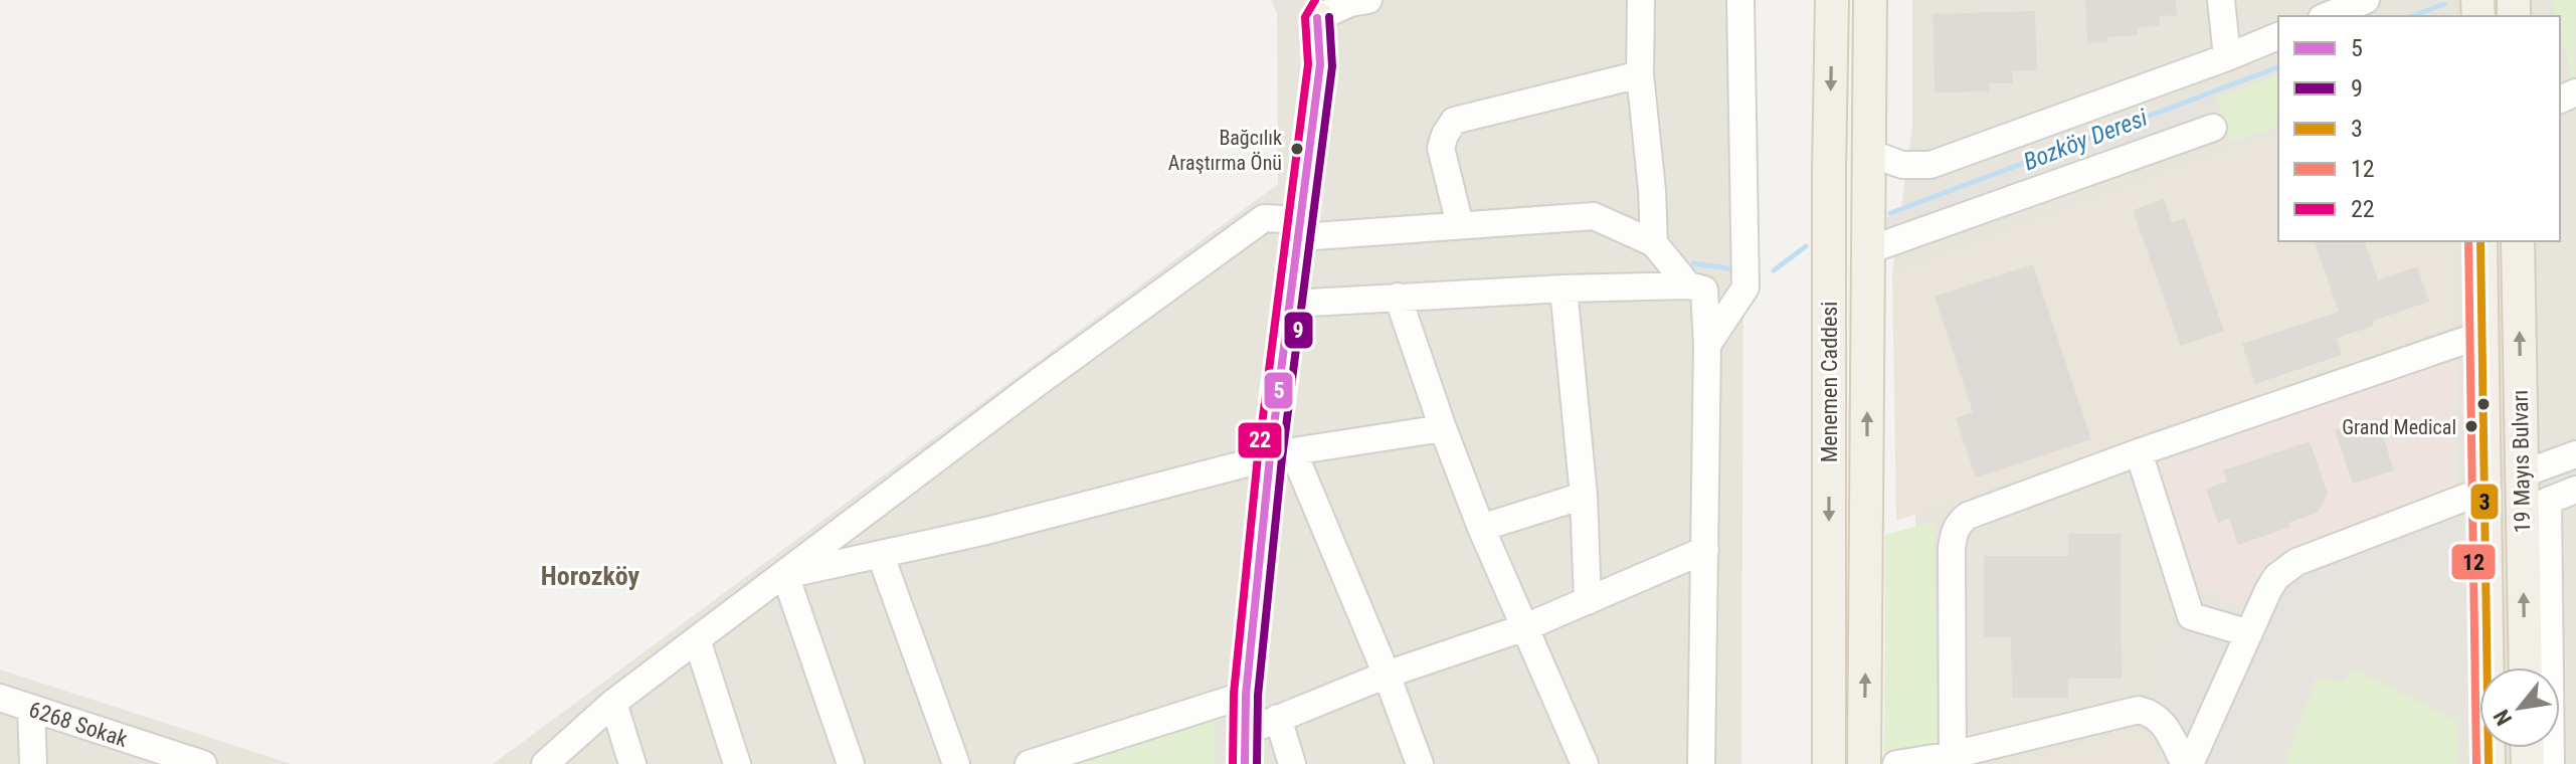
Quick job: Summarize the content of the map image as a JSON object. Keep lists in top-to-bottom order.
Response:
{
  "streets": {
    "main road": ["Menemen Caddesi", "19 Mayıs Bulvarı"],
    "street": ["6268 Sokak"]
  },
  "districts": ["Horozköy"],
  "water": ["Bozköy Deresi"],
  "places": ["Bağcılık Araştırma Önü", "Grand Medical"],
  "lines": [
    "transit line 22",
    "transit line 9",
    "transit line 5",
    "transit line 3",
    "transit line 12"
  ],
  "legend": [
    "5",
    "9",
    "3",
    "12",
    "22"
  ],
  "north": "bottom left"
}
